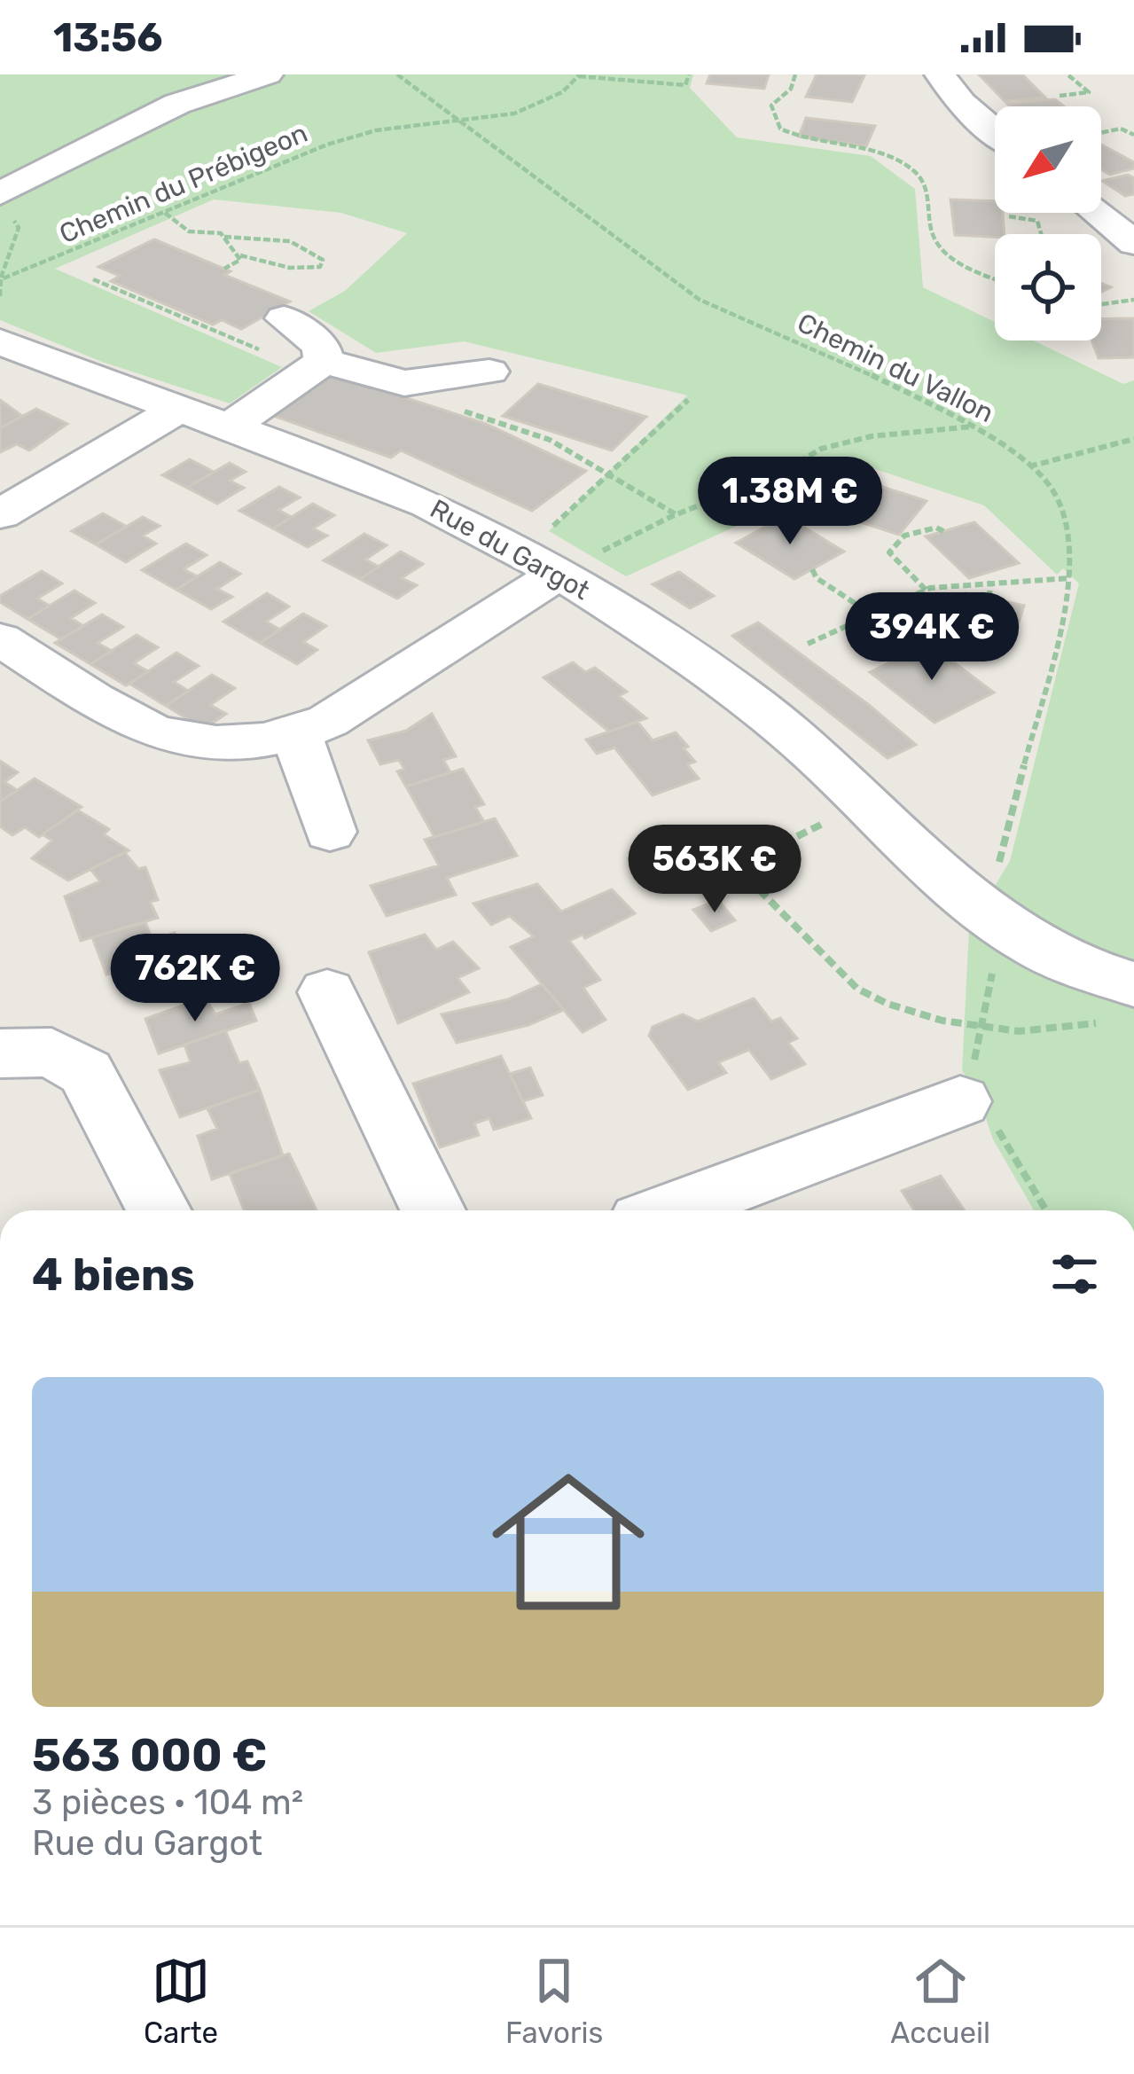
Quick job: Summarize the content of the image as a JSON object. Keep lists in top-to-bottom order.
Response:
{
  "streets": {
    "street": ["Rue du Gargot"],
    "path": ["Chemin du Prébigeon", "Chemin du Vallon"]
  },
  "crossings": [
    ["Chemin du Prébigeon", "Chemin du Vallon"],
    ["Chemin du Vallon", "Rue du Gargot"]
  ],
  "north": "bottom left",
  "page": {
    "status": "13:56",
    "price": [
      "1.38M €",
      "394K €",
      "563K €",
      "762K €"
    ],
    "heading": "4 biens",
    "list": [
      {
        "name": "563 000 €",
        "note": "3 pièces · 104 m² · Rue du Gargot"
      }
    ],
    "tabs": ["Carte", "Favoris", "Accueil"]
  }
}
